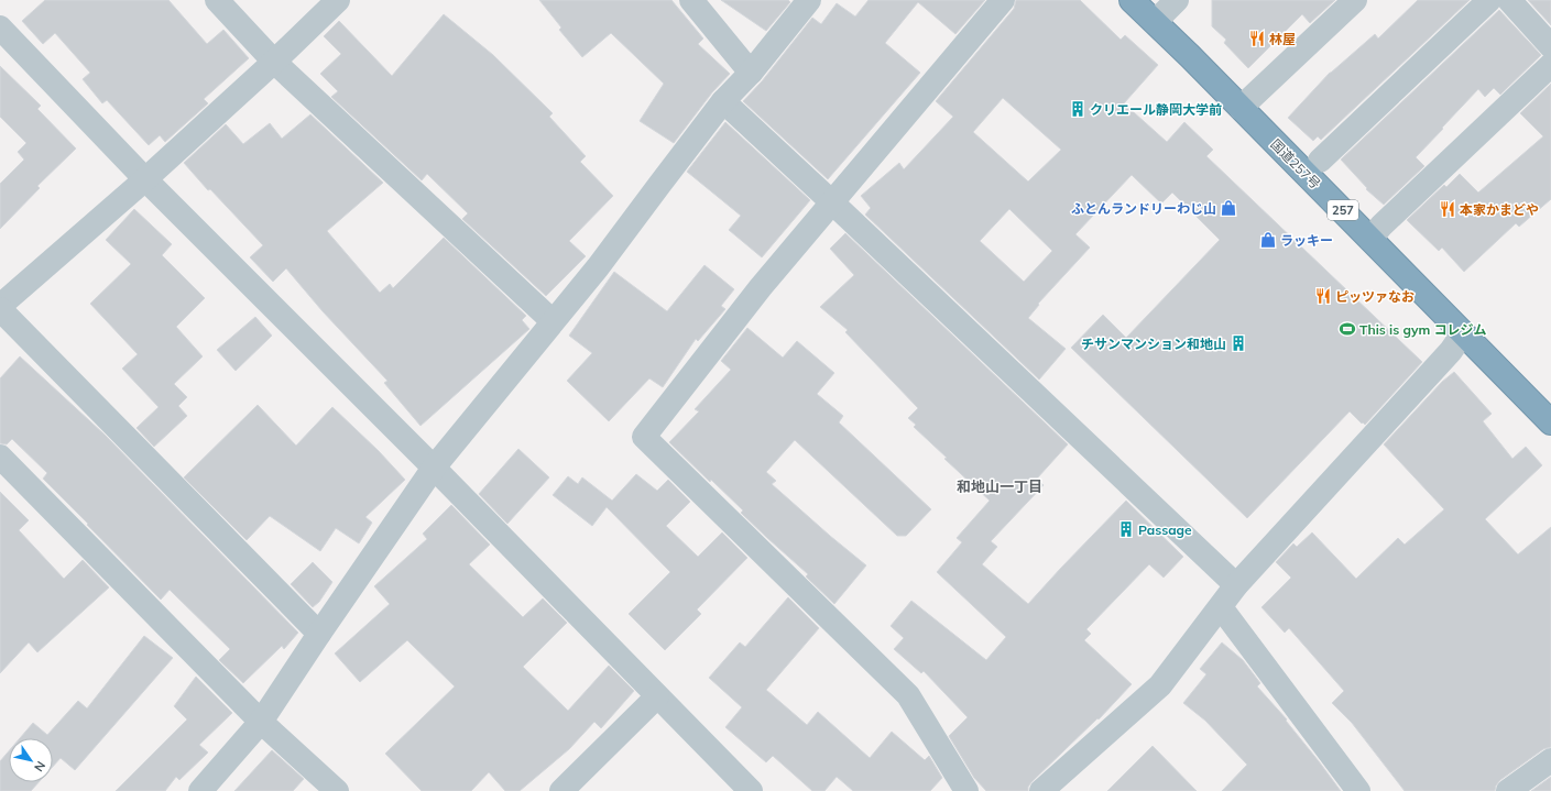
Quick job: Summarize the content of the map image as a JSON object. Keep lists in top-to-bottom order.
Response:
{
  "streets": {
    "highway": ["国道257号", "257"]
  },
  "districts": ["和地山一丁目"],
  "places": {
    "restaurant": ["林屋", "本家かまどや", "ピッツァなお"],
    "building": ["クリエール静岡大学前", "チサンマンション和地山", "Passage"],
    "shop": ["ふとんランドリーわじ山", "ラッキー"],
    "sports": ["This is gym コレジム"]
  },
  "north": "bottom right"
}
